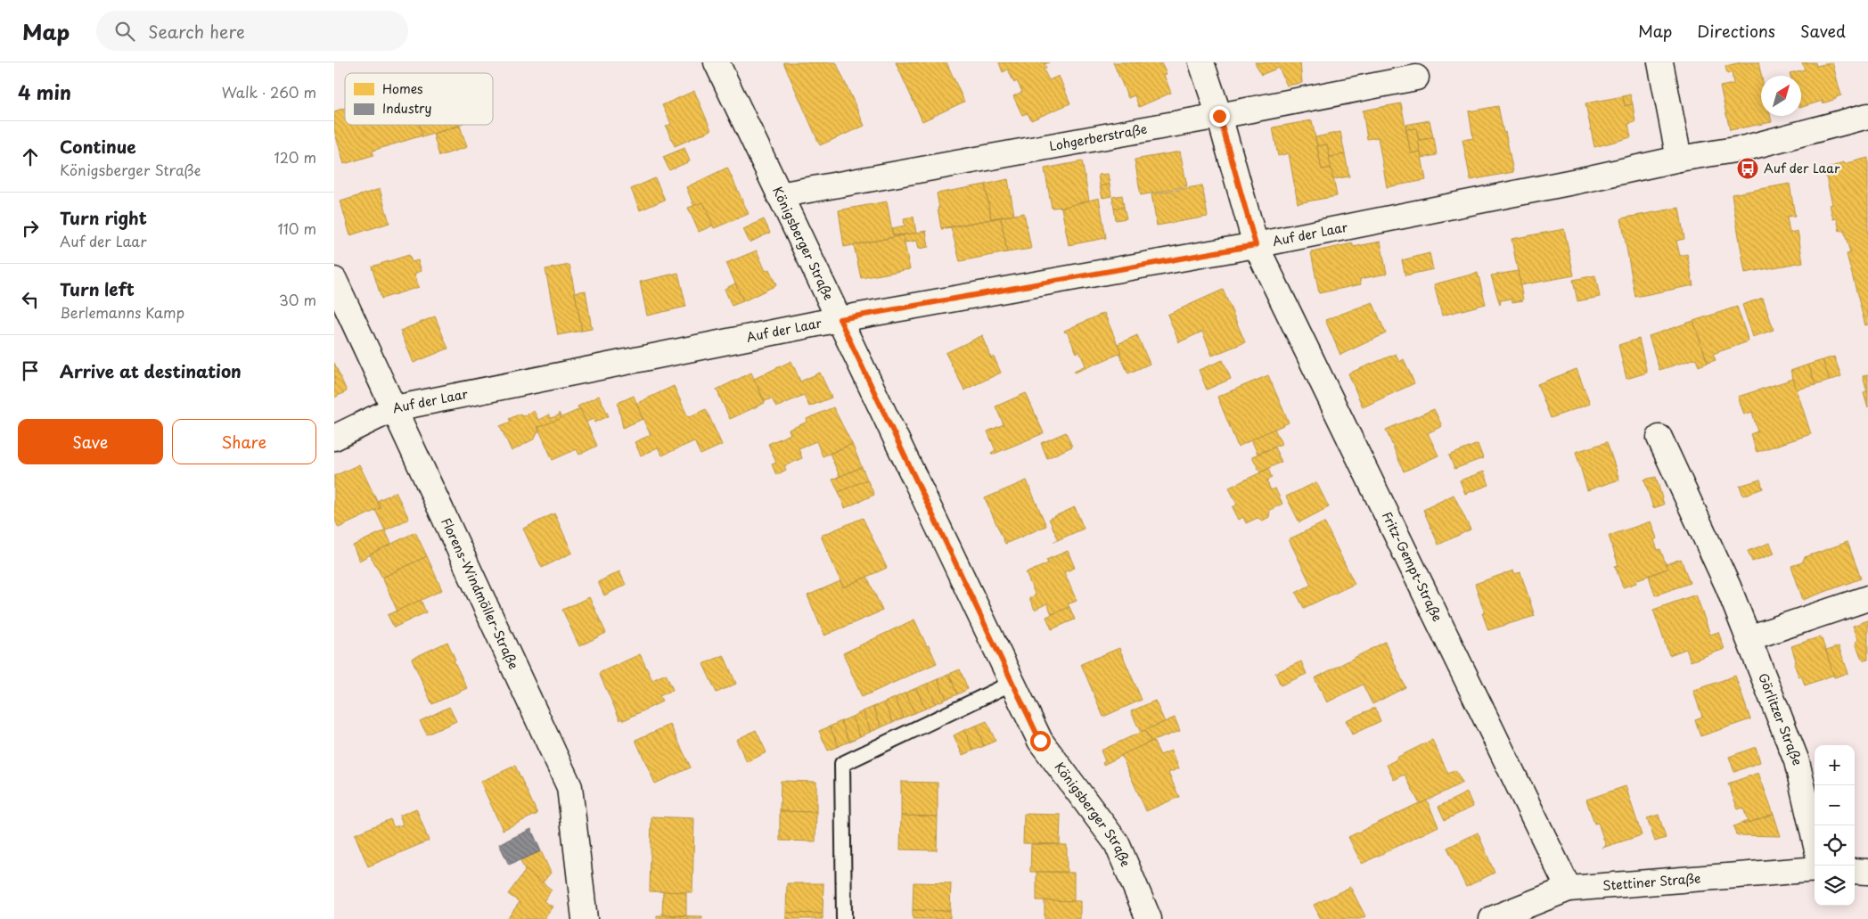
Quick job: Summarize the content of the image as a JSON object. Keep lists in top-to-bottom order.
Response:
{
  "streets": {
    "street": [
      "Lohgerberstraße",
      "Auf der Laar",
      "Königsberger Straße",
      "Fritz-Gempt-Straße",
      "Florens-Windmöller-Straße",
      "Görlitzer Straße",
      "Stettiner Straße"
    ]
  },
  "crossings": [
    ["Lohgerberstraße", "Königsberger Straße"],
    ["Lohgerberstraße", "Fritz-Gempt-Straße"],
    ["Auf der Laar", "Königsberger Straße"],
    ["Auf der Laar", "Fritz-Gempt-Straße"],
    ["Auf der Laar", "Florens-Windmöller-Straße"],
    ["Fritz-Gempt-Straße", "Stettiner Straße"]
  ],
  "places": {
    "bus stop": ["Auf der Laar"]
  },
  "legend": ["Homes", "Industry"],
  "north": "top right",
  "page": {
    "header": "Map",
    "search": "Search here",
    "nav": ["Map", "Directions", "Saved"],
    "heading": ["4 min", "Walk · 260 m"],
    "list": [
      ["Continue", "Königsberger Straße", "120 m"],
      ["Turn right", "Auf der Laar", "110 m"],
      ["Turn left", "Berlemanns Kamp", "30 m"],
      "Arrive at destination"
    ],
    "buttons": ["Save", "Share"],
    "map_buttons": ["+", "−"]
  }
}
